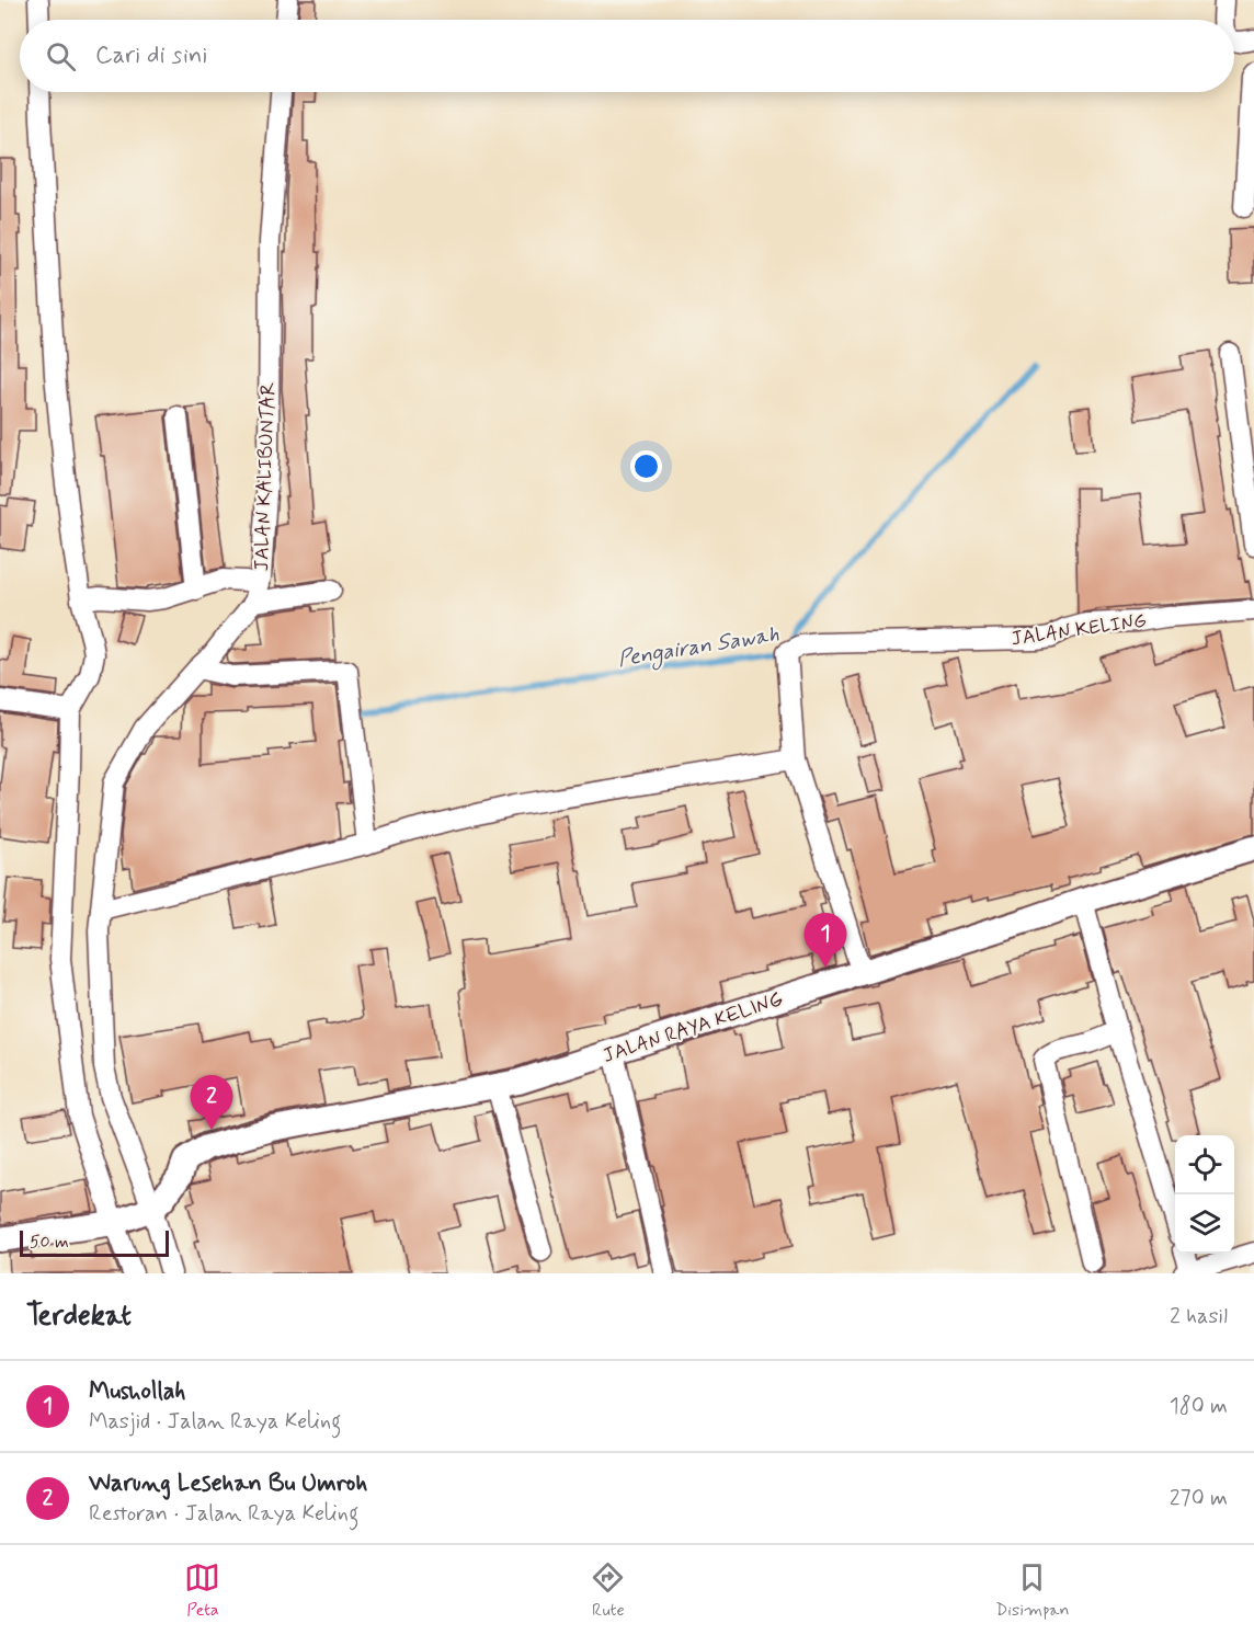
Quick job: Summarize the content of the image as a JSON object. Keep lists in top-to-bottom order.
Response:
{
  "streets": {
    "street": ["JALAN KALIBUNTAR", "JALAN KELING", "JALAN RAYA KELING"]
  },
  "water": ["Pengairan Sawah"],
  "scale_bar": "50 m",
  "page": {
    "search": "Cari di sini",
    "pins": ["1", "2"],
    "scale": "50 m",
    "heading": ["Terdekat", "2 hasil"],
    "list": [
      {
        "mark": "1",
        "name": "Mushollah",
        "note": "Masjid · Jalan Raya Keling",
        "value": "180 m"
      },
      {
        "mark": "2",
        "name": "Warung Lesehan Bu Umroh",
        "note": "Restoran · Jalan Raya Keling",
        "value": "270 m"
      }
    ],
    "nav": ["Peta", "Rute", "Disimpan"]
  }
}
